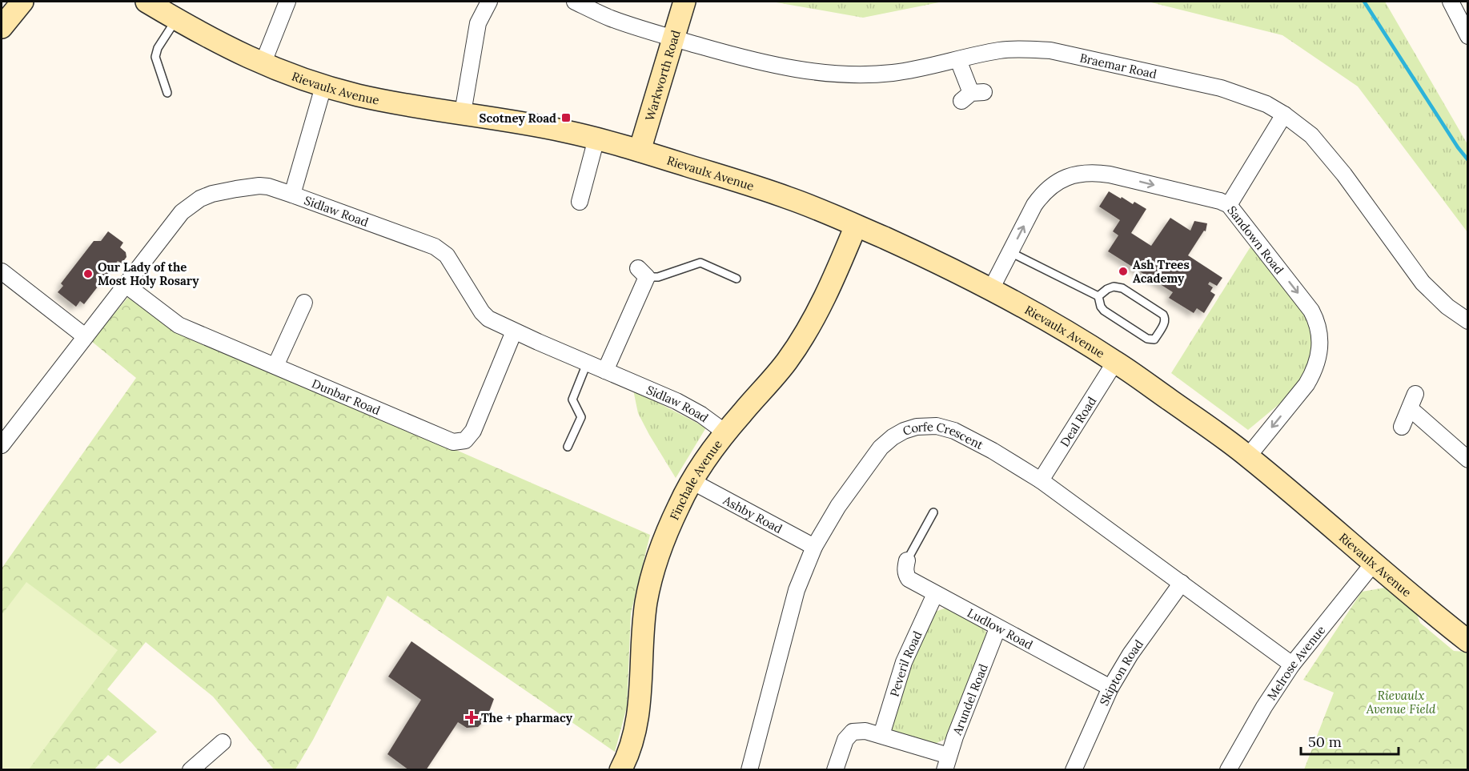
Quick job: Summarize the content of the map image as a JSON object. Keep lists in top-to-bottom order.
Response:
{
  "streets": {
    "street": [
      "Braemar Road",
      "Warkworth Road",
      "Rievaulx Avenue",
      "Sidlaw Road",
      "Sandown Road",
      "Dunbar Road",
      "Deal Road",
      "Corfe Crescent",
      "Finchale Avenue",
      "Ashby Road",
      "Ludlow Road",
      "Melrose Avenue",
      "Peveril Road",
      "Skipton Road",
      "Arundel Road"
    ]
  },
  "crossings": [
    ["Braemar Road", "Warkworth Road"],
    ["Warkworth Road", "Rievaulx Avenue"],
    ["Rievaulx Avenue", "Sandown Road"],
    ["Rievaulx Avenue", "Deal Road"],
    ["Rievaulx Avenue", "Finchale Avenue"],
    ["Rievaulx Avenue", "Melrose Avenue"],
    ["Sidlaw Road", "Dunbar Road"],
    ["Sidlaw Road", "Finchale Avenue"],
    ["Deal Road", "Corfe Crescent"],
    ["Corfe Crescent", "Ashby Road"],
    ["Corfe Crescent", "Melrose Avenue"],
    ["Corfe Crescent", "Skipton Road"],
    ["Finchale Avenue", "Ashby Road"],
    ["Ludlow Road", "Peveril Road"],
    ["Ludlow Road", "Skipton Road"],
    ["Ludlow Road", "Arundel Road"]
  ],
  "parks": ["Rievaulx Avenue Field"],
  "places": {
    "transit": ["Scotney Road"],
    "other": ["Ash Trees Academy", "Our Lady of the Most Holy Rosary"],
    "health": ["The + pharmacy"]
  },
  "scale_bar": "50 m"
}
